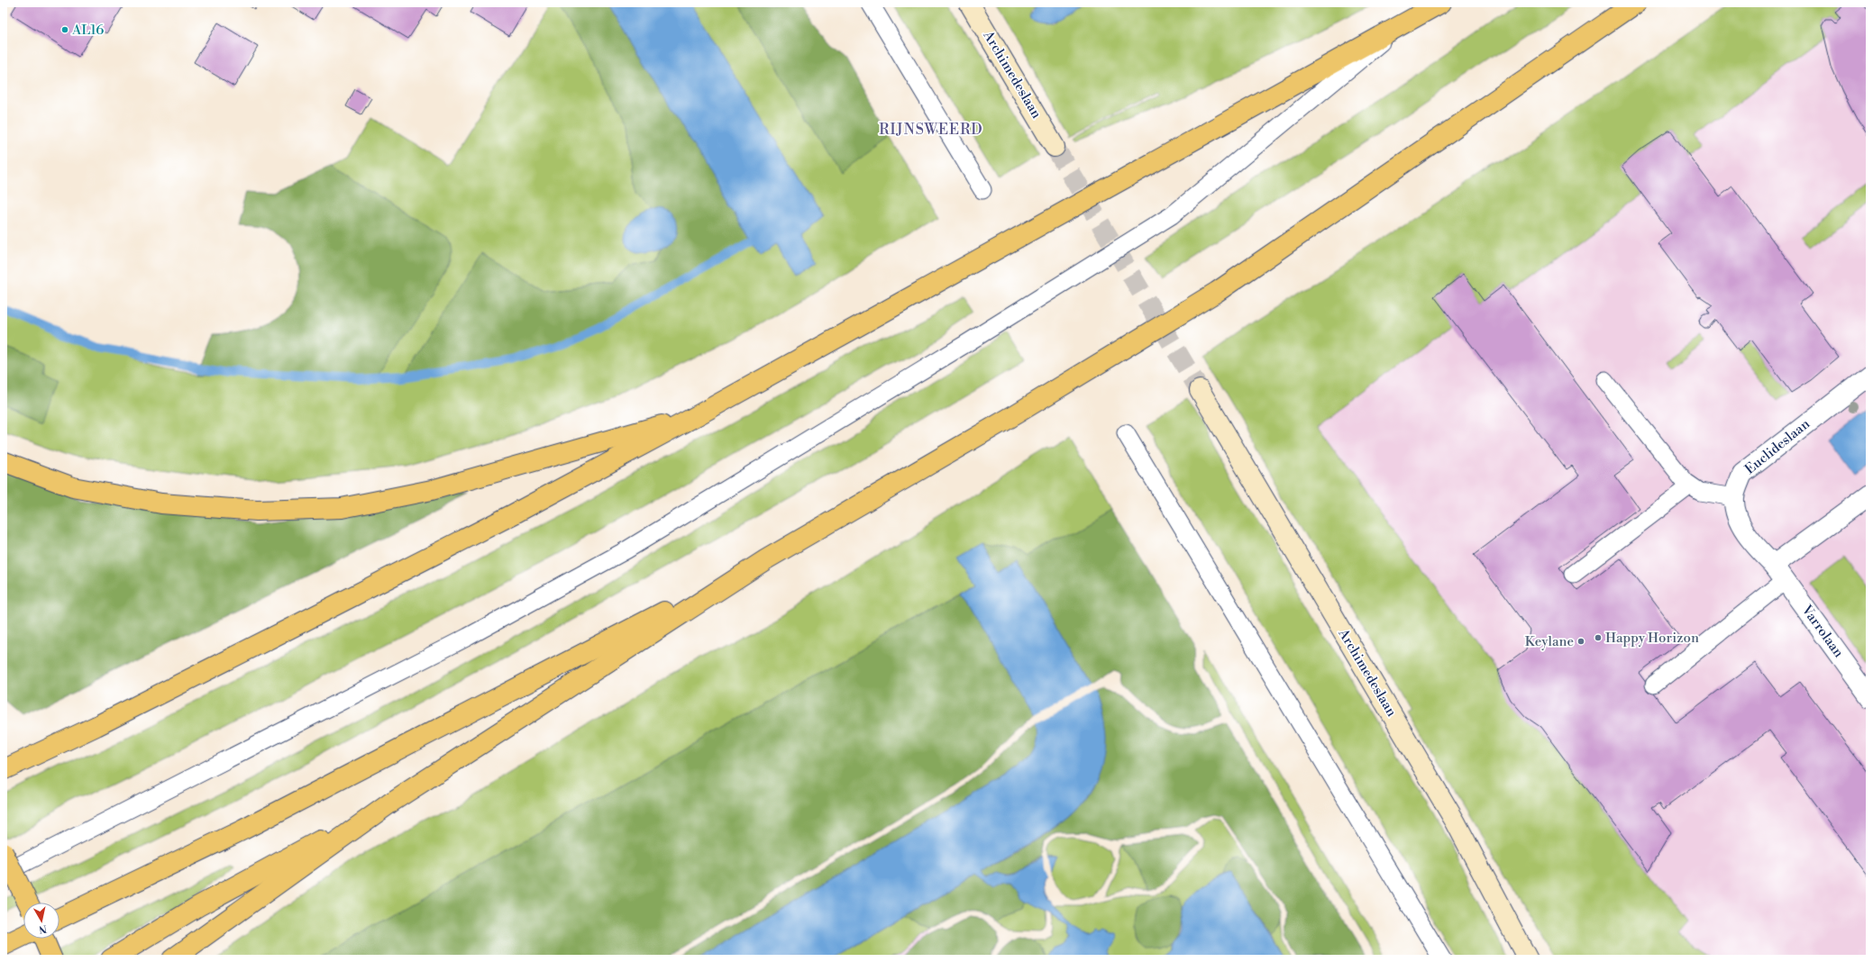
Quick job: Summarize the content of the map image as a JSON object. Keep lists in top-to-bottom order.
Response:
{
  "streets": {
    "main road": ["Archimedeslaan"],
    "street": ["Euclideslaan", "Varrolaan"]
  },
  "crossings": [
    ["Euclideslaan", "Varrolaan"]
  ],
  "districts": ["RIJNSWEERD"],
  "places": ["AL16", "Happy Horizon", "Keylane"],
  "north": "bottom"
}
